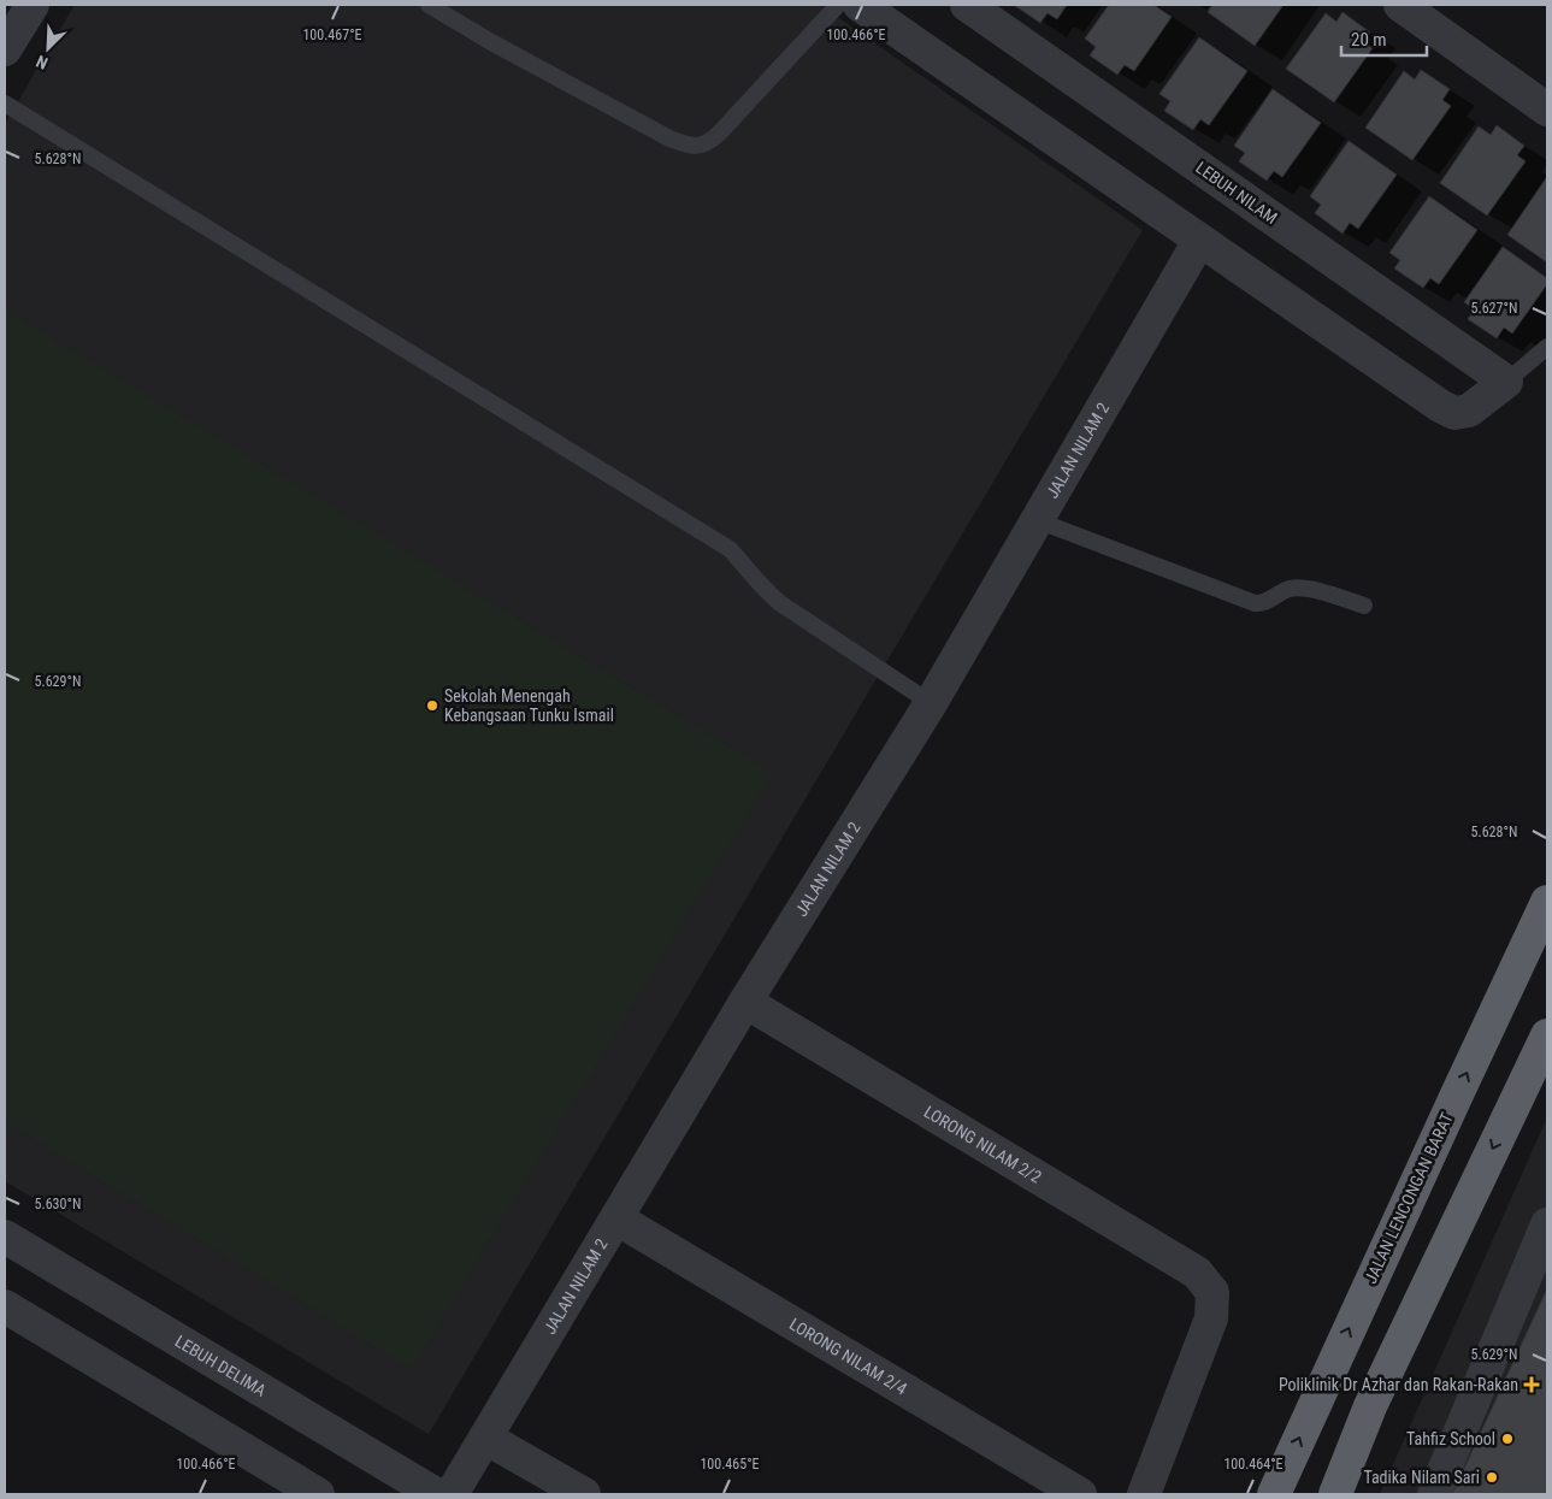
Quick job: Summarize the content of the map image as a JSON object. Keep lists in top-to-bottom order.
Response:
{
  "streets": {
    "highway": ["JALAN LENCONGAN BARAT"],
    "street": [
      "LEBUH NILAM",
      "JALAN NILAM 2",
      "LORONG NILAM 2/2",
      "LORONG NILAM 2/4",
      "LEBUH DELIMA"
    ]
  },
  "crossings": [
    ["JALAN NILAM 2", "LORONG NILAM 2/2"],
    ["JALAN NILAM 2", "LORONG NILAM 2/4"]
  ],
  "places": {
    "other": ["Sekolah Menengah Kebangsaan Tunku Ismail", "Tahfiz School", "Tadika Nilam Sari"],
    "health": ["Poliklinik Dr Azhar dan Rakan-Rakan"]
  },
  "scale_bar": "20 m",
  "north": "bottom left",
  "coordinates": [
    "100.466°E",
    "100.467°E",
    "5.628°N",
    "5.627°N",
    "5.629°N",
    "5.630°N",
    "100.465°E",
    "100.464°E"
  ]
}
